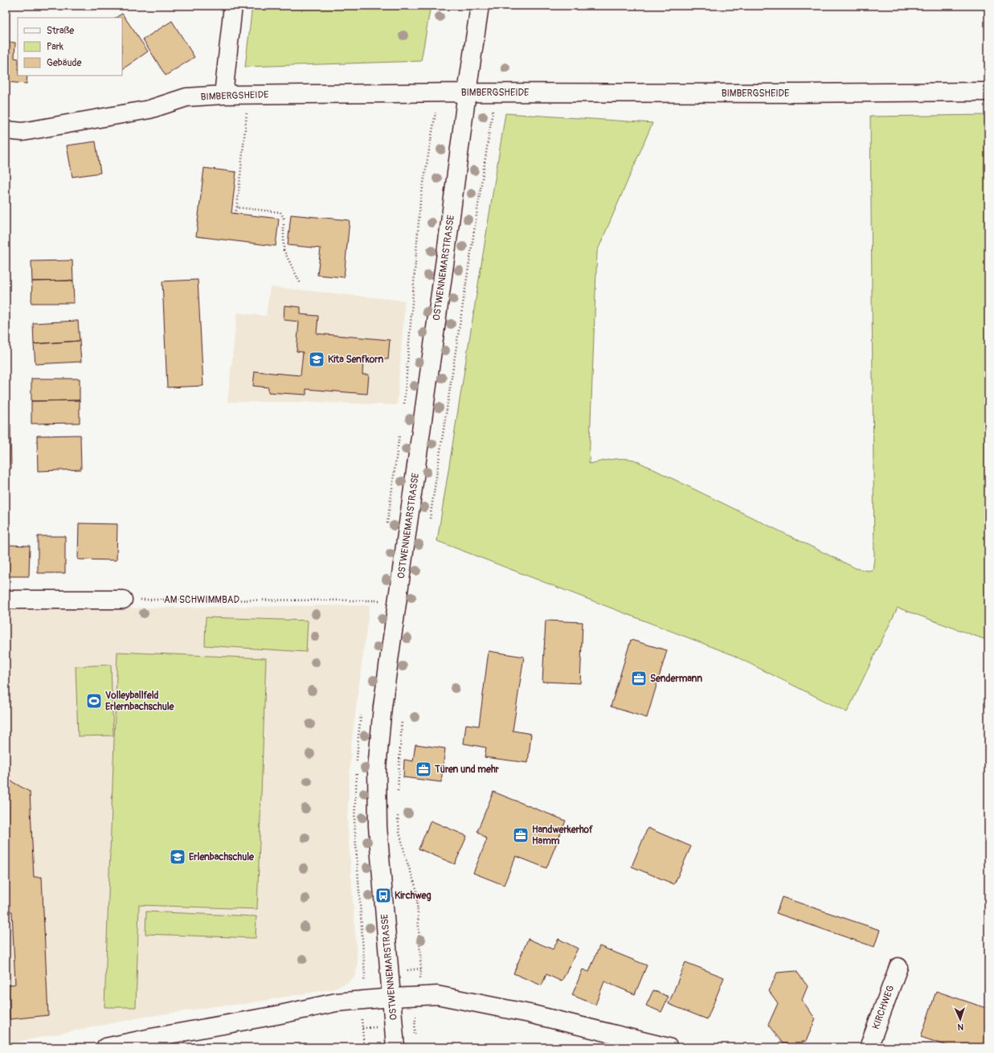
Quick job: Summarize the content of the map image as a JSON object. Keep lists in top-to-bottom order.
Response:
{
  "streets": {
    "street": ["BIMBERGSHEIDE", "OSTWENNEMARSTRASSE", "KIRCHWEG"],
    "path": ["AM SCHWIMMBAD"]
  },
  "crossings": [
    ["BIMBERGSHEIDE", "OSTWENNEMARSTRASSE"],
    ["OSTWENNEMARSTRASSE", "AM SCHWIMMBAD"]
  ],
  "places": {
    "school or university": ["Kita Senfkorn", "Erlenbachschule"],
    "office": ["Sendermann", "Türen und mehr", "Handwerkerhof Hamm"],
    "sports": ["Volleyballfeld Erlernbachschule"],
    "bus stop": ["Kirchweg"]
  },
  "legend": ["Straße", "Park", "Gebäude"],
  "north": "bottom"
}
